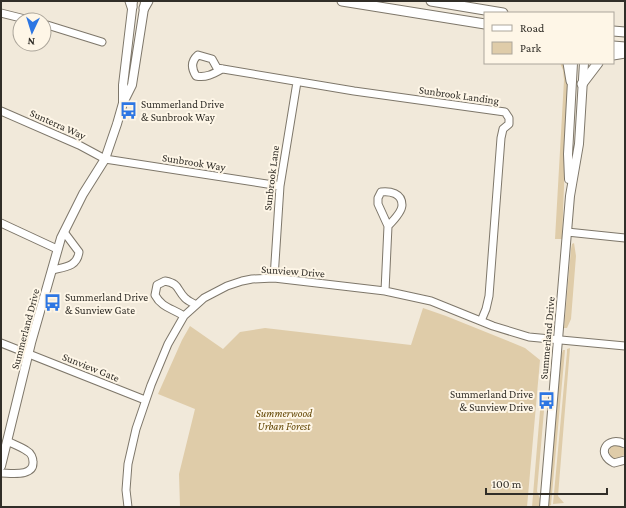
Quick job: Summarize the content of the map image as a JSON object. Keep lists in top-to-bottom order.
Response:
{
  "streets": {
    "street": [
      "Sunbrook Landing",
      "Sunterra Way",
      "Sunbrook Way",
      "Sunbrook Lane",
      "Sunview Drive",
      "Summerland Drive",
      "Sunview Gate"
    ]
  },
  "crossings": [
    ["Sunbrook Landing", "Sunbrook Lane"],
    ["Sunbrook Landing", "Sunview Drive"],
    ["Sunterra Way", "Sunbrook Way"],
    ["Sunterra Way", "Summerland Drive"],
    ["Sunbrook Way", "Sunbrook Lane"],
    ["Sunbrook Way", "Summerland Drive"],
    ["Sunbrook Lane", "Sunview Drive"],
    ["Sunview Drive", "Summerland Drive"],
    ["Sunview Drive", "Sunview Gate"],
    ["Summerland Drive", "Sunview Gate"]
  ],
  "parks": ["Summerwood Urban Forest"],
  "places": {
    "bus stop": ["Summerland Drive & Sunbrook Way", "Summerland Drive & Sunview Gate", "Summerland Drive & Sunview Drive"]
  },
  "legend": ["Road", "Park"],
  "scale_bar": "100 m",
  "north": "bottom"
}
